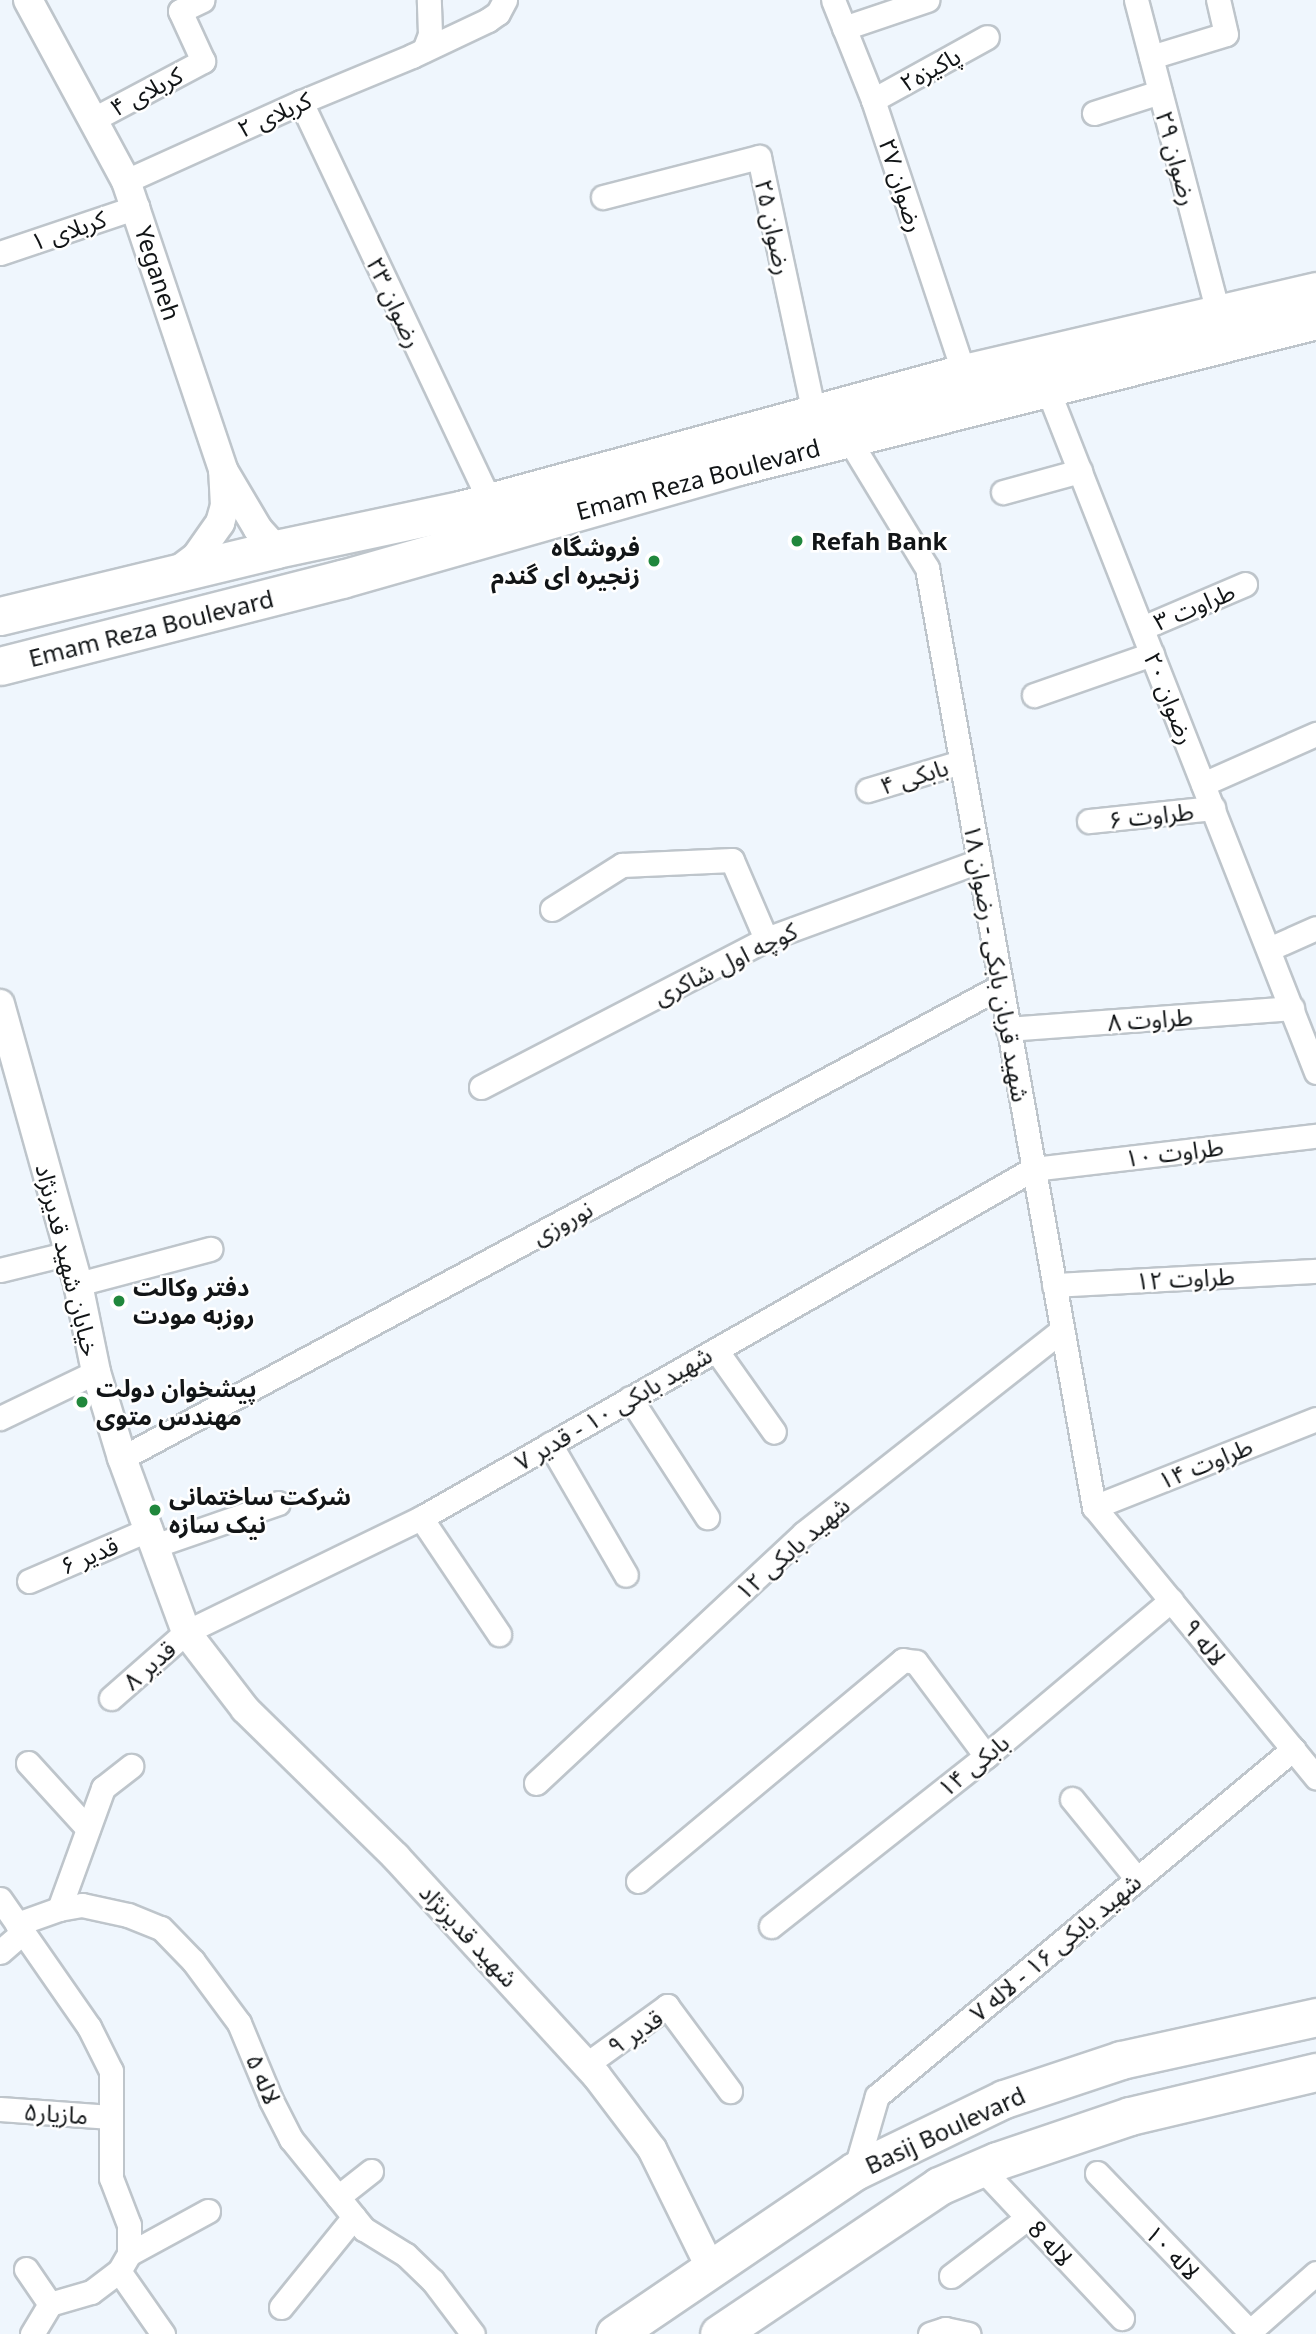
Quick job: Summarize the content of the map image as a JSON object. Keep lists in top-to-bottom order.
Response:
{
  "streets": {
    "main road": ["Emam Reza Boulevard", "Basij Boulevard"],
    "street": [
      "پاکیزه۲",
      "کربلای ۴",
      "کربلای ۲",
      "رضوان ۲۹",
      "رضوان ۲۷",
      "رضوان ۲۵",
      "کربلای ۱",
      "Yeganeh",
      "رضوان ۲۳",
      "طراوت ۳",
      "رضوان ۲۰",
      "بابکی ۴",
      "طراوت ۶",
      "کوچه اول شاکری",
      "شهید قربان بابکی - رضوان ۱۸",
      "طراوت ۸",
      "طراوت ۱۰",
      "نوروزی",
      "خيابان شهيد قديرنژاد",
      "طراوت ۱۲",
      "شهید بابکی ۱۰ - قدیر ۷",
      "طراوت ۱۴",
      "شهید بابکی ۱۲",
      "قدیر ۶",
      "لاله ۹",
      "قدیر ۸",
      "بابکی ۱۴",
      "شهید قدیرنژاد",
      "شهید بابکی ۱۶ - لاله ۷",
      "قدیر ۹",
      "لاله ۵",
      "مازیار۵",
      "لاله 8",
      "لاله ۱۰"
    ]
  },
  "crossings": [
    ["پاکیزه۲", "رضوان ۲۷"],
    ["کربلای ۴", "Yeganeh"],
    ["کربلای ۲", "کربلای ۱"],
    ["کربلای ۲", "Yeganeh"],
    ["کربلای ۲", "رضوان ۲۳"],
    ["رضوان ۲۹", "Emam Reza Boulevard"],
    ["رضوان ۲۷", "Emam Reza Boulevard"],
    ["رضوان ۲۵", "Emam Reza Boulevard"],
    ["کربلای ۱", "Yeganeh"],
    ["Yeganeh", "Emam Reza Boulevard"],
    ["رضوان ۲۳", "Emam Reza Boulevard"],
    ["Emam Reza Boulevard", "رضوان ۲۰"],
    ["Emam Reza Boulevard", "شهید قربان بابکی - رضوان ۱۸"],
    ["طراوت ۳", "رضوان ۲۰"],
    ["رضوان ۲۰", "طراوت ۶"],
    ["رضوان ۲۰", "طراوت ۸"],
    ["بابکی ۴", "شهید قربان بابکی - رضوان ۱۸"],
    ["کوچه اول شاکری", "شهید قربان بابکی - رضوان ۱۸"],
    ["شهید قربان بابکی - رضوان ۱۸", "طراوت ۸"],
    ["شهید قربان بابکی - رضوان ۱۸", "طراوت ۱۰"],
    ["شهید قربان بابکی - رضوان ۱۸", "نوروزی"],
    ["شهید قربان بابکی - رضوان ۱۸", "طراوت ۱۲"],
    ["شهید قربان بابکی - رضوان ۱۸", "شهید بابکی ۱۰ - قدیر ۷"],
    ["شهید قربان بابکی - رضوان ۱۸", "طراوت ۱۴"],
    ["شهید قربان بابکی - رضوان ۱۸", "شهید بابکی ۱۲"],
    ["شهید قربان بابکی - رضوان ۱۸", "لاله ۹"],
    ["طراوت ۱۰", "شهید بابکی ۱۰ - قدیر ۷"],
    ["نوروزی", "خيابان شهيد قديرنژاد"],
    ["خيابان شهيد قديرنژاد", "شهید بابکی ۱۰ - قدیر ۷"],
    ["خيابان شهيد قديرنژاد", "قدیر ۶"],
    ["خيابان شهيد قديرنژاد", "قدیر ۸"],
    ["خيابان شهيد قديرنژاد", "شهید قدیرنژاد"],
    ["شهید بابکی ۱۰ - قدیر ۷", "قدیر ۸"],
    ["شهید بابکی ۱۰ - قدیر ۷", "شهید قدیرنژاد"],
    ["طراوت ۱۴", "لاله ۹"],
    ["لاله ۹", "بابکی ۱۴"],
    ["لاله ۹", "شهید بابکی ۱۶ - لاله ۷"],
    ["قدیر ۸", "شهید قدیرنژاد"],
    ["شهید قدیرنژاد", "قدیر ۹"],
    ["شهید قدیرنژاد", "Basij Boulevard"],
    ["شهید بابکی ۱۶ - لاله ۷", "Basij Boulevard"],
    ["Basij Boulevard", "لاله 8"]
  ],
  "places": [
    "Refah Bank",
    "فروشگاه زنجیره ای گندم",
    "دفتر وکالت روزبه مودت",
    "پیشخوان دولت مهندس متوی",
    "شرکت ساختمانی نیک سازه"
  ]
}
